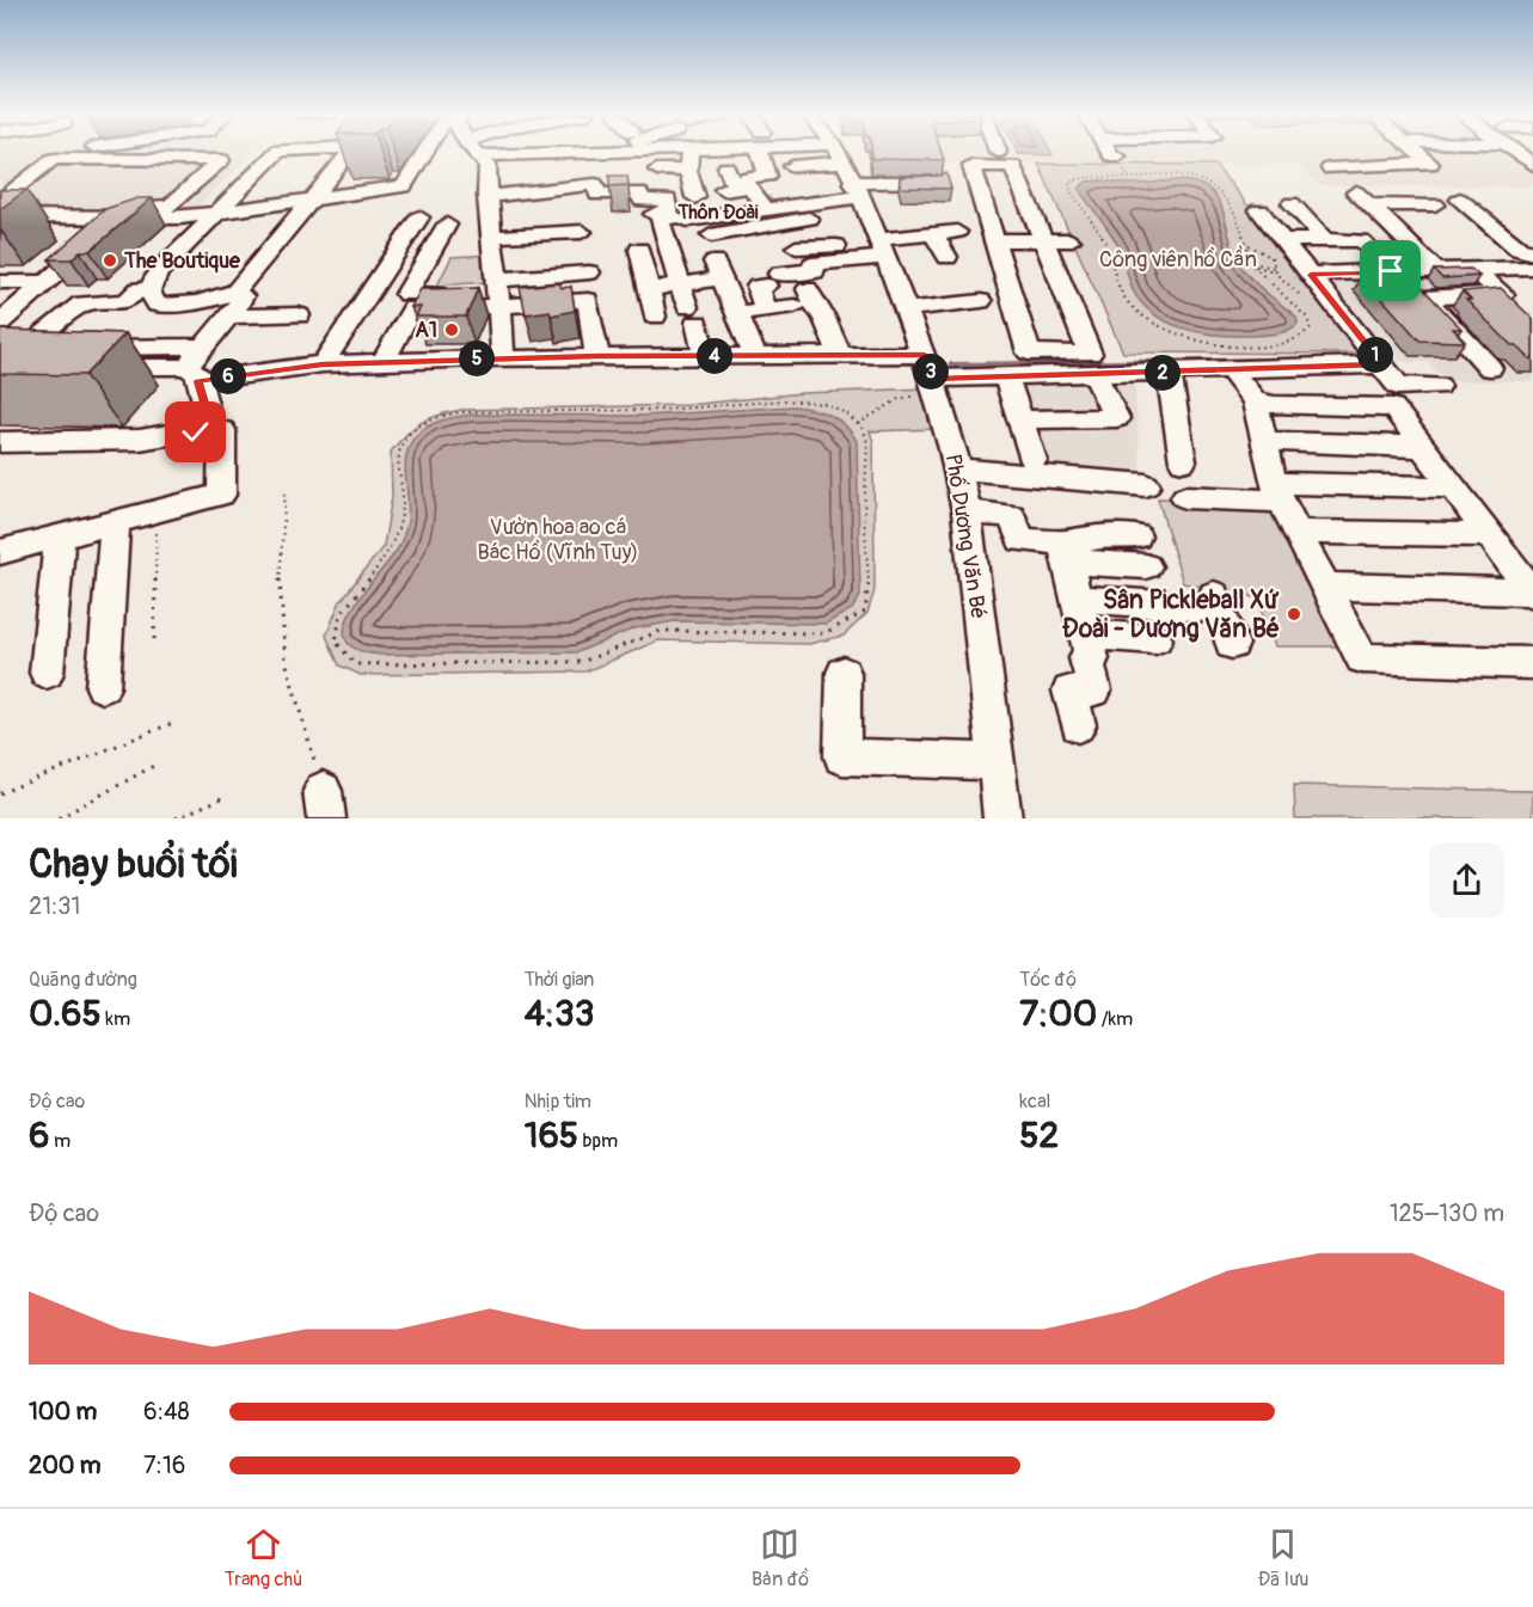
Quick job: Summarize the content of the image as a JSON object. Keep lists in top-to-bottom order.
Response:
{
  "streets": {
    "street": ["Phố Dương Văn Bé"]
  },
  "districts": ["Thôn Đoài"],
  "parks": ["Công viên hồ Cần", "Vườn hoa ao cá Bác Hồ (Vĩnh Tuy)"],
  "places": ["The Boutique", "A1", "Sân Pickleball Xứ Đoài - Dương Văn Bé"],
  "page": {
    "pins": [
      "1",
      "4",
      "5",
      "3",
      "2",
      "6"
    ],
    "heading": ["Chạy buổi tối", "21:31"],
    "stats": [
      ["Quãng đường", "0.65 km"],
      ["Thời gian", "4:33"],
      ["Tốc độ", "7:00 /km"],
      ["Độ cao", "6 m"],
      ["Nhịp tim", "165 bpm"],
      ["kcal", "52"]
    ],
    "chart": ["Độ cao", "125–130 m"],
    "list": [
      {
        "name": "100 m",
        "note": "6:48"
      },
      {
        "name": "200 m",
        "note": "7:16"
      }
    ],
    "tabs": ["Trang chủ", "Bản đồ", "Đã lưu"]
  }
}
